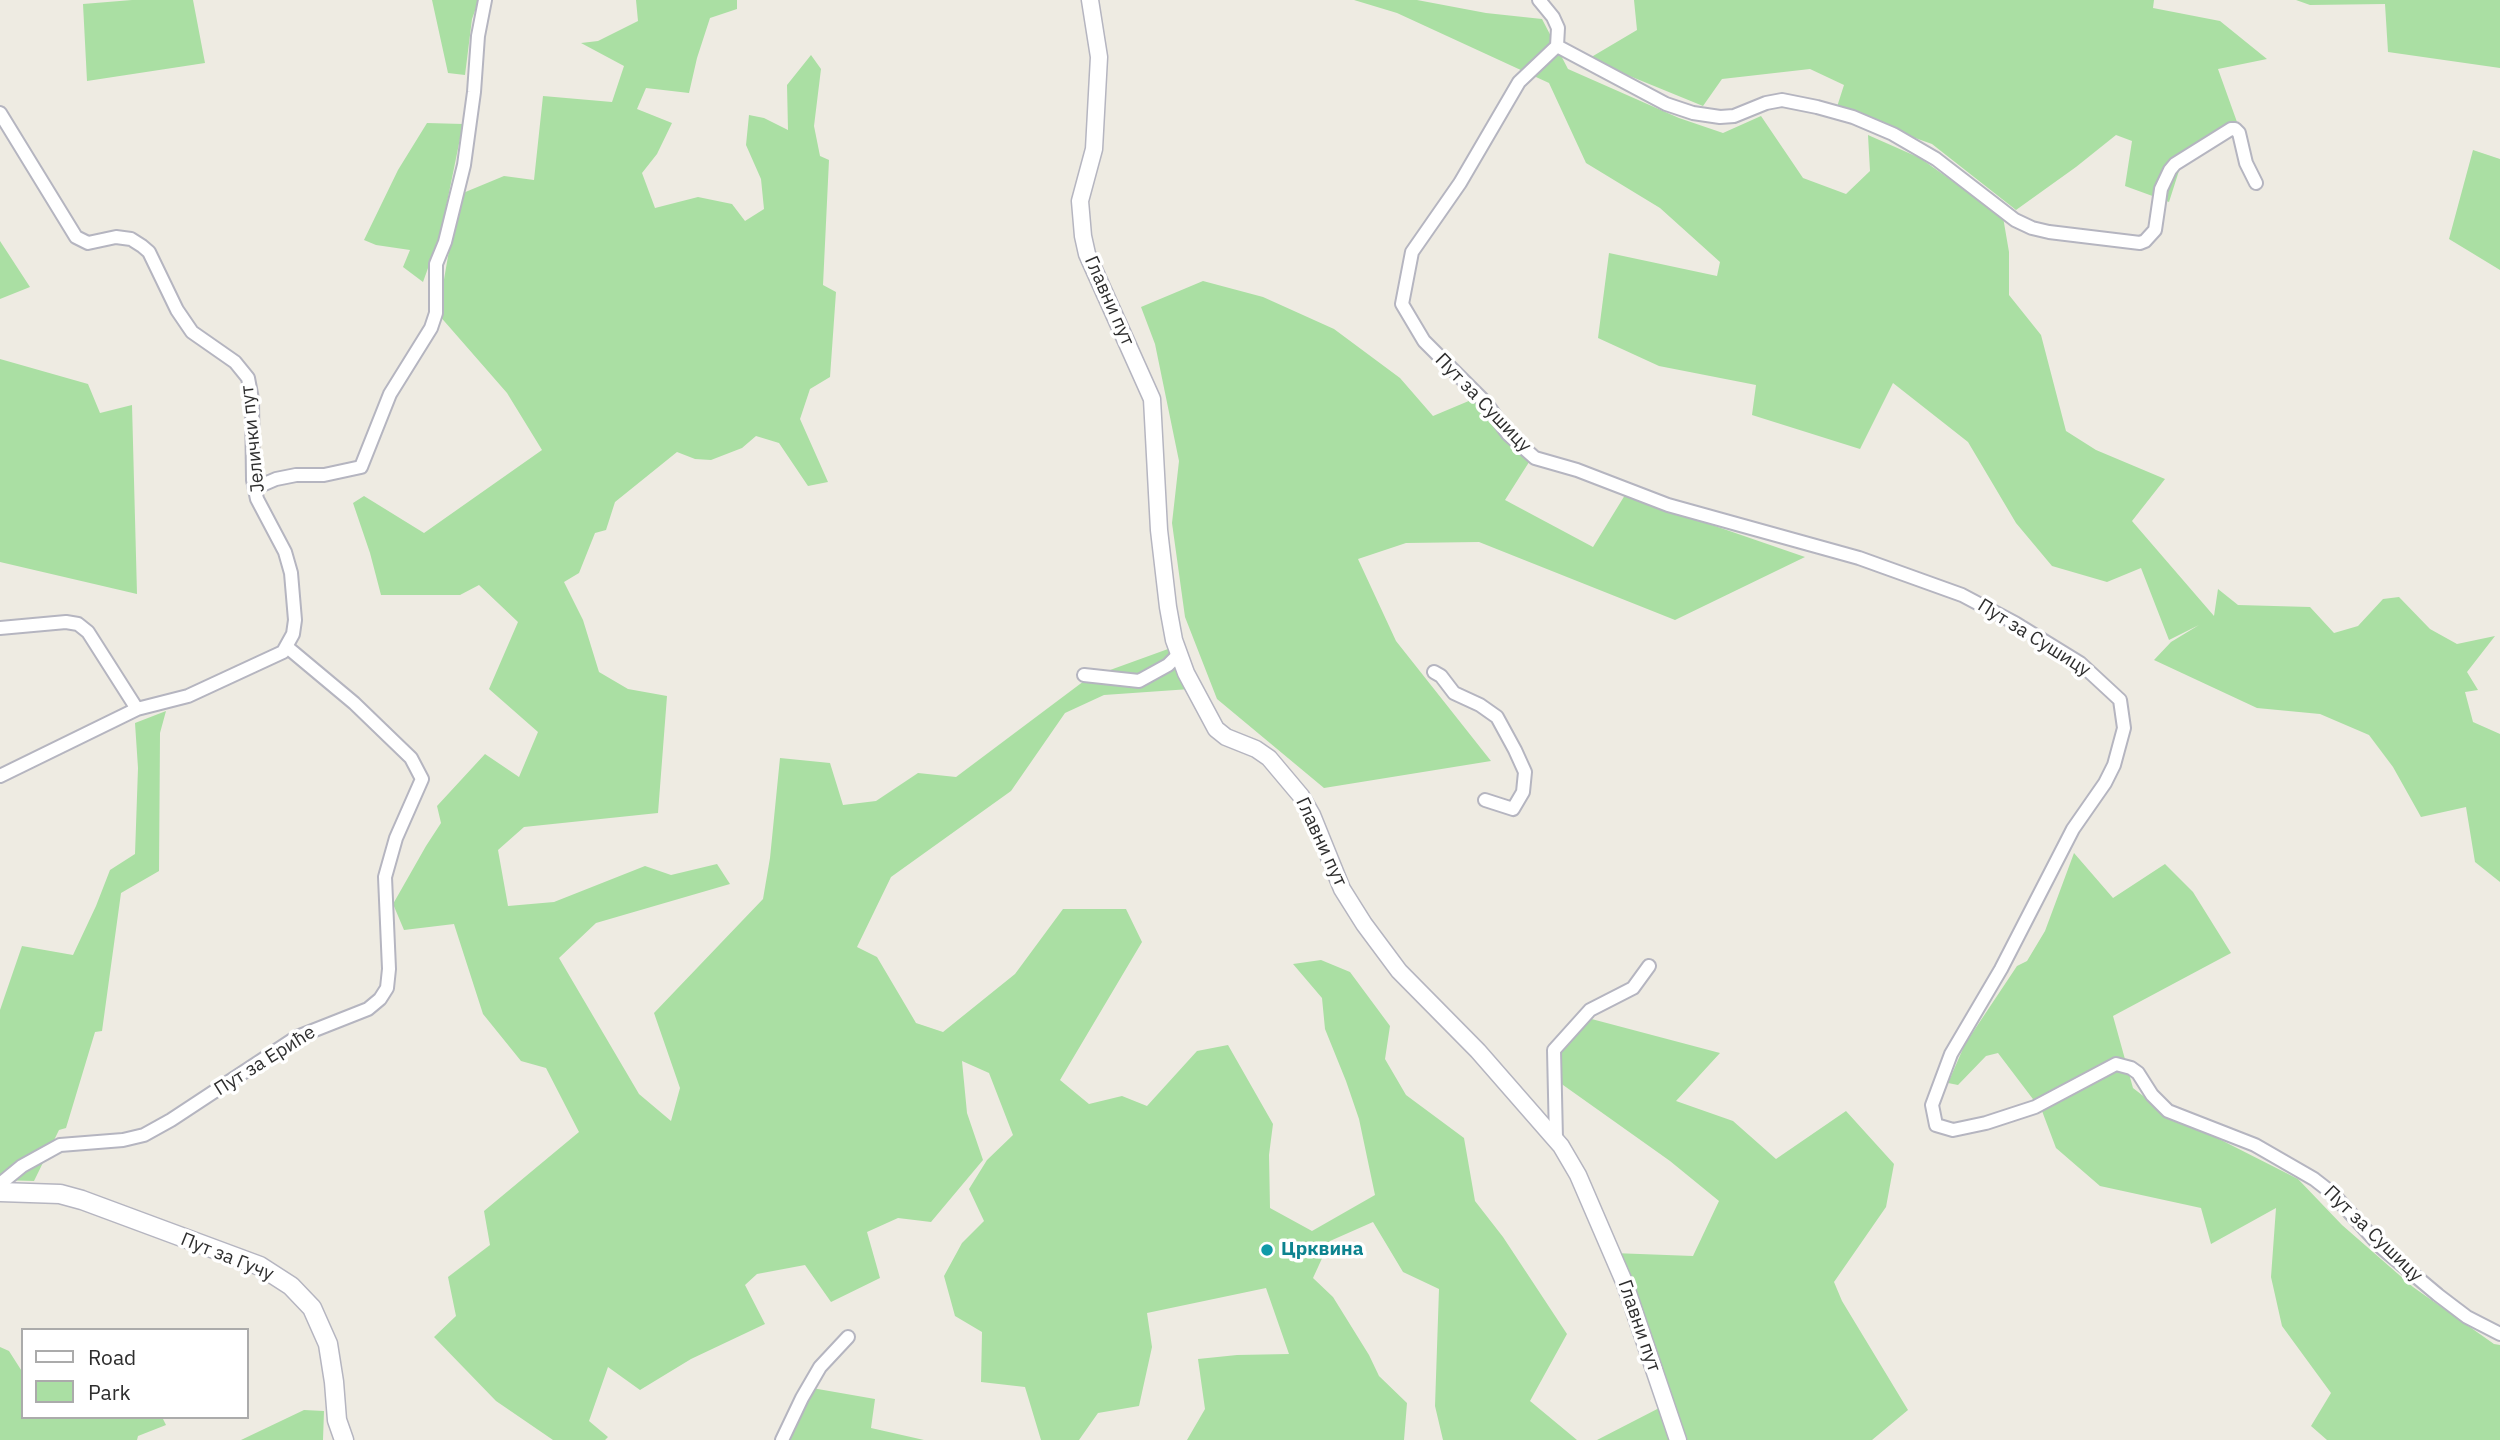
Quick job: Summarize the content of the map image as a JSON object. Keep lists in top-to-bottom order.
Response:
{
  "streets": {
    "main road": ["Пут за Гучу"],
    "street": [
      "Главни пут",
      "Пут за Сушицу",
      "Јелички пут",
      "Пут за Ериће"
    ]
  },
  "crossings": [
    ["Јелички пут", "Пут за Ериће"]
  ],
  "places": ["Црквина"],
  "legend": ["Road", "Park"]
}
